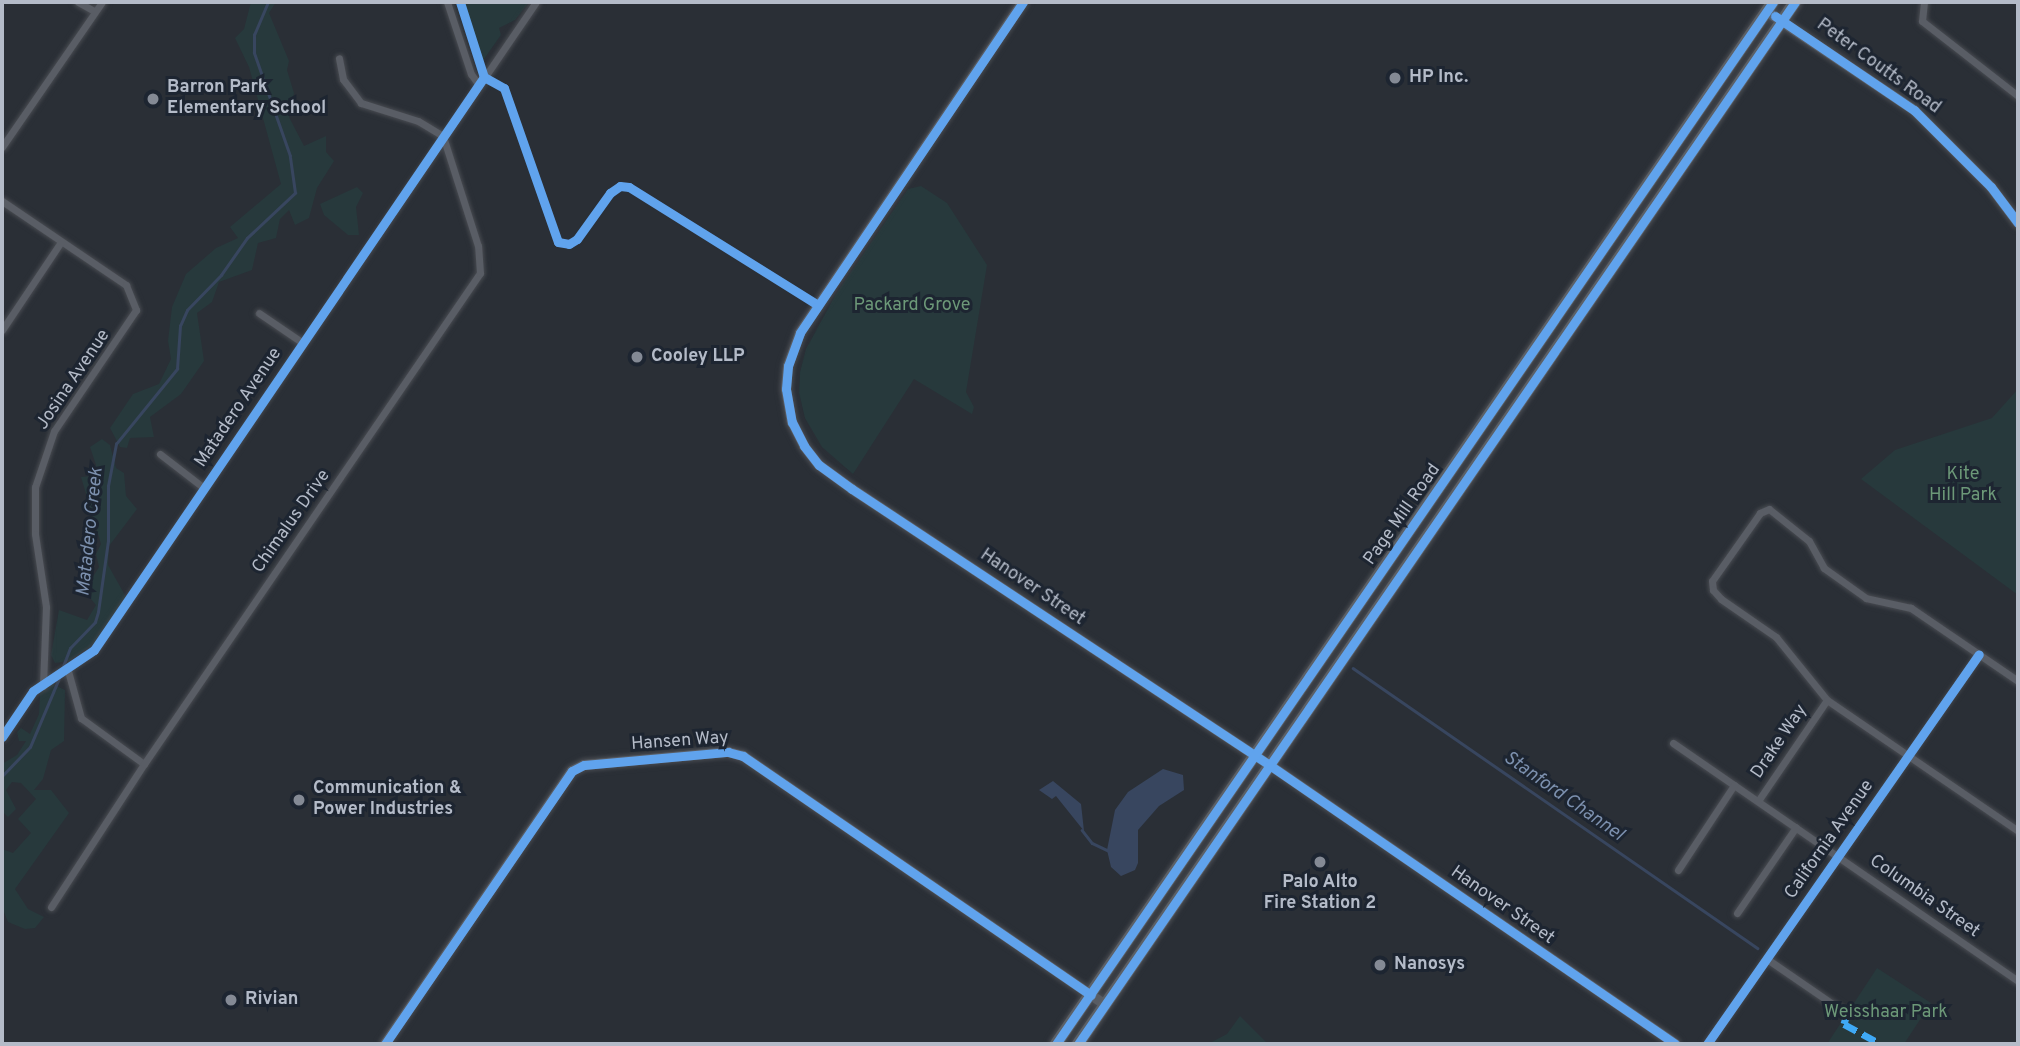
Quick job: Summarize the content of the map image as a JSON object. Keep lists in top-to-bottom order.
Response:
{
  "streets": {
    "main road": ["Page Mill Road"],
    "street": [
      "Peter Coutts Road",
      "Josina Avenue",
      "Matadero Avenue",
      "Chimalus Drive",
      "Hanover Street",
      "Hansen Way",
      "Drake Way",
      "California Avenue",
      "Columbia Street"
    ]
  },
  "crossings": [
    ["Peter Coutts Road", "Page Mill Road"],
    ["Josina Avenue", "Matadero Avenue"],
    ["Matadero Avenue", "Chimalus Drive"],
    ["Page Mill Road", "Hanover Street"],
    ["Page Mill Road", "Hansen Way"],
    ["Drake Way", "Columbia Street"],
    ["California Avenue", "Columbia Street"]
  ],
  "water": ["Matadero Creek", "Stanford Channel"],
  "parks": ["Packard Grove", "Kite Hill Park", "Weisshaar Park"],
  "places": [
    "HP Inc.",
    "Barron Park Elementary School",
    "Cooley LLP",
    "Communication & Power Industries",
    "Palo Alto Fire Station 2",
    "Nanosys",
    "Rivian"
  ]
}
